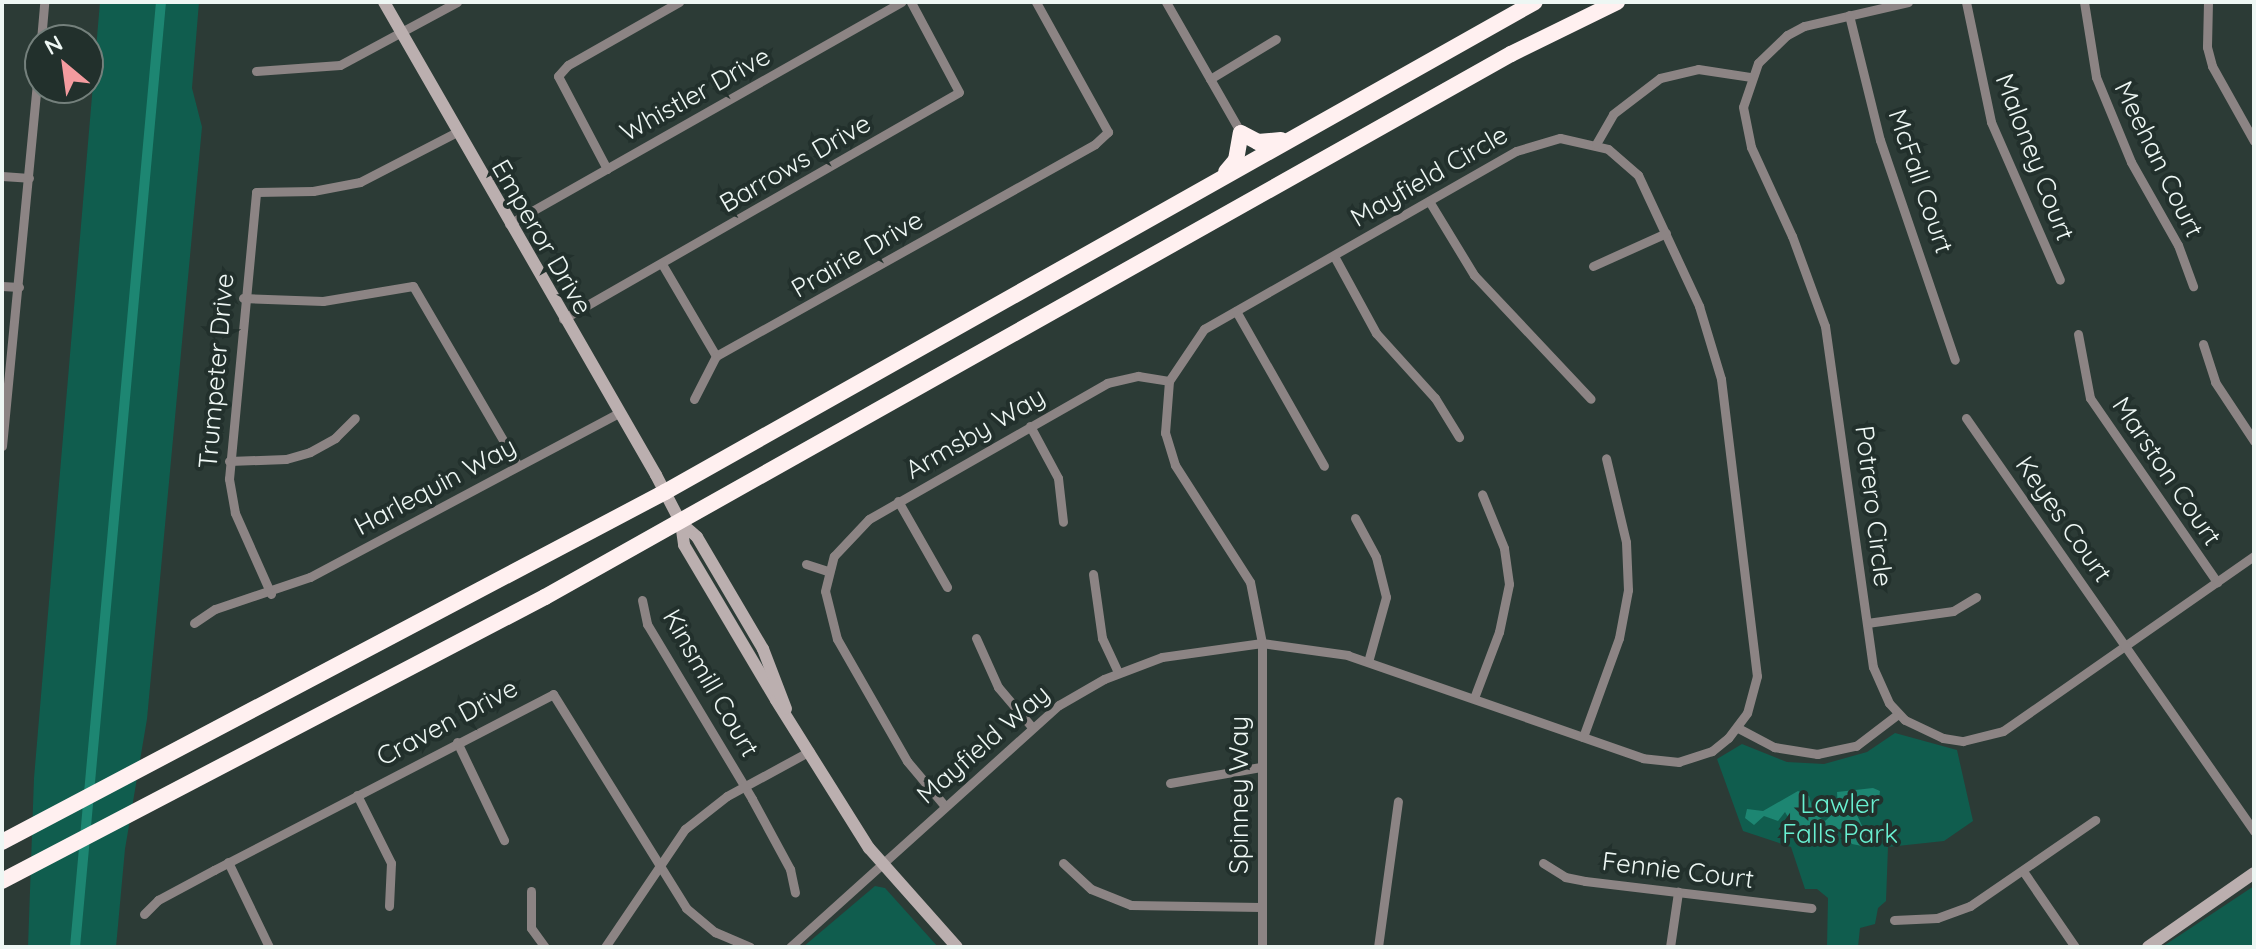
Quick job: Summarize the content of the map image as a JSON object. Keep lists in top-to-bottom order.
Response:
{
  "streets": {
    "street": [
      "Whistler Drive",
      "Maloney Court",
      "Meehan Court",
      "Barrows Drive",
      "Mayfield Circle",
      "McFall Court",
      "Emperor Drive",
      "Prairie Drive",
      "Trumpeter Drive",
      "Armsby Way",
      "Marston Court",
      "Harlequin Way",
      "Potrero Circle",
      "Keyes Court",
      "Kinsmill Court",
      "Craven Drive",
      "Mayfield Way",
      "Spinney Way",
      "Fennie Court"
    ]
  },
  "crossings": [
    ["Whistler Drive", "Emperor Drive"],
    ["Barrows Drive", "Emperor Drive"],
    ["Mayfield Circle", "Armsby Way"],
    ["Mayfield Circle", "Mayfield Way"],
    ["Mayfield Circle", "Spinney Way"],
    ["McFall Court", "Potrero Circle"],
    ["Emperor Drive", "Trumpeter Drive"],
    ["Emperor Drive", "Harlequin Way"],
    ["Emperor Drive", "Mayfield Way"],
    ["Trumpeter Drive", "Harlequin Way"],
    ["Mayfield Way", "Spinney Way"]
  ],
  "parks": ["Lawler Falls Park"],
  "north": "top left"
}
